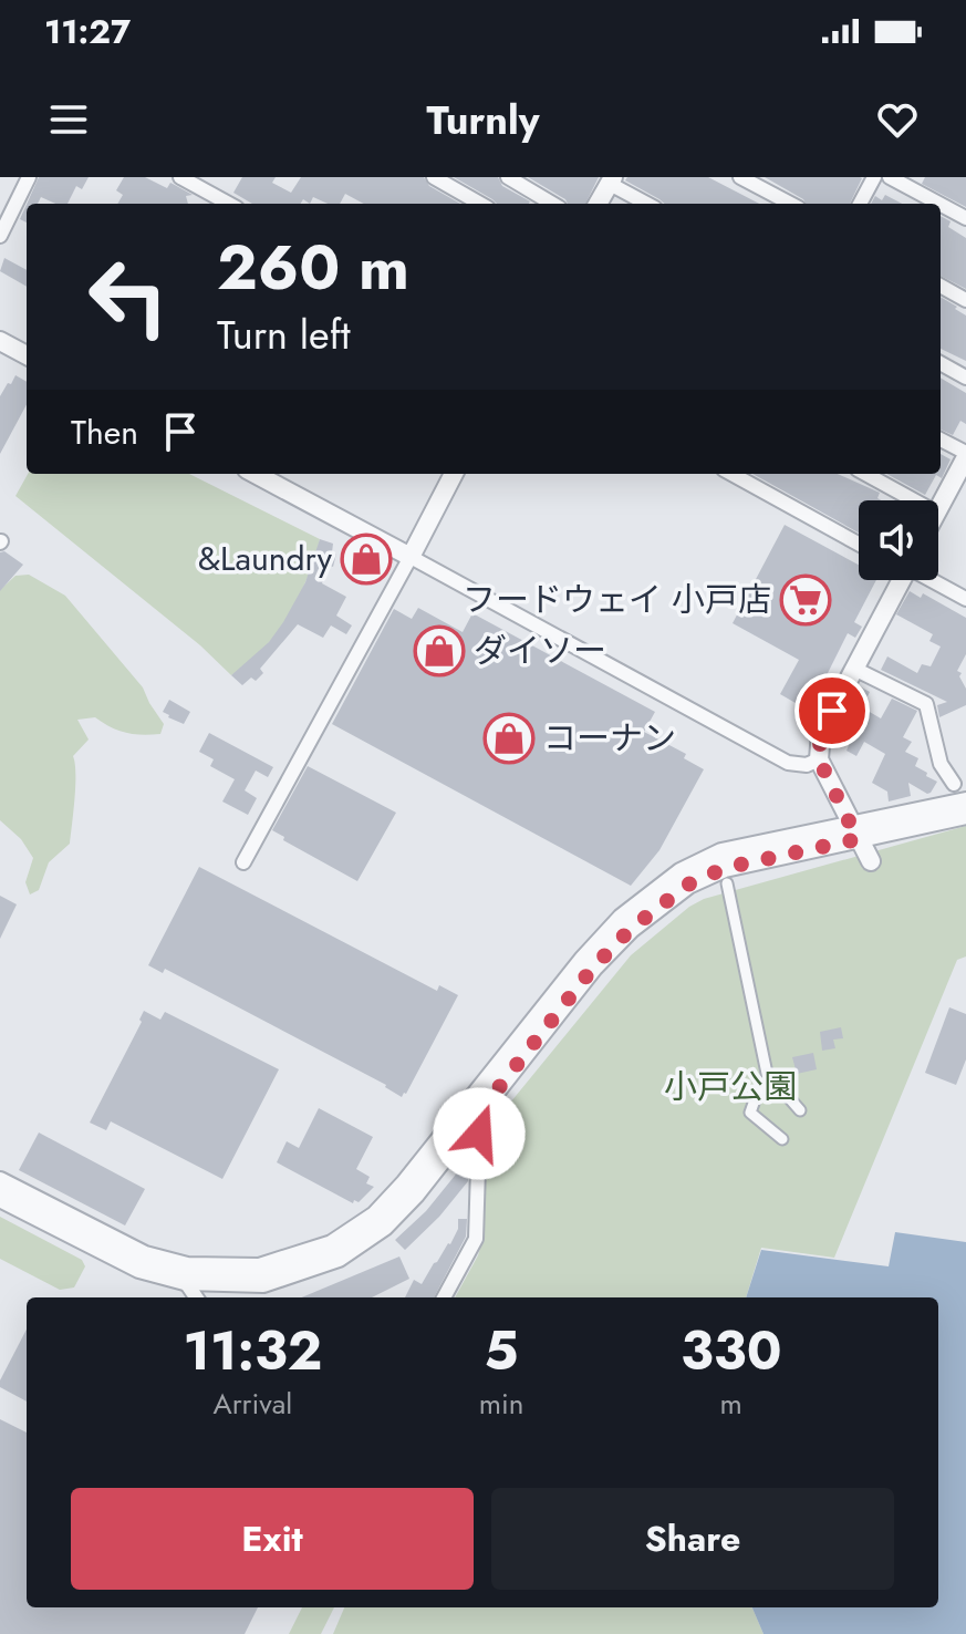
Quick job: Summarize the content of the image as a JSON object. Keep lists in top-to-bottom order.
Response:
{
  "parks": ["小戸公園"],
  "places": {
    "shop": ["&Laundry", "ダイソー", "コーナン"],
    "supermarket": ["フードウェイ 小戸店"]
  },
  "page": {
    "status": "11:27",
    "header": "Turnly",
    "turn": ["260 m", "Turn left"],
    "then": "Then",
    "eta": [
      "11:32",
      "Arrival",
      "5",
      "min",
      "330",
      "m"
    ],
    "buttons": ["Exit", "Share"]
  }
}
